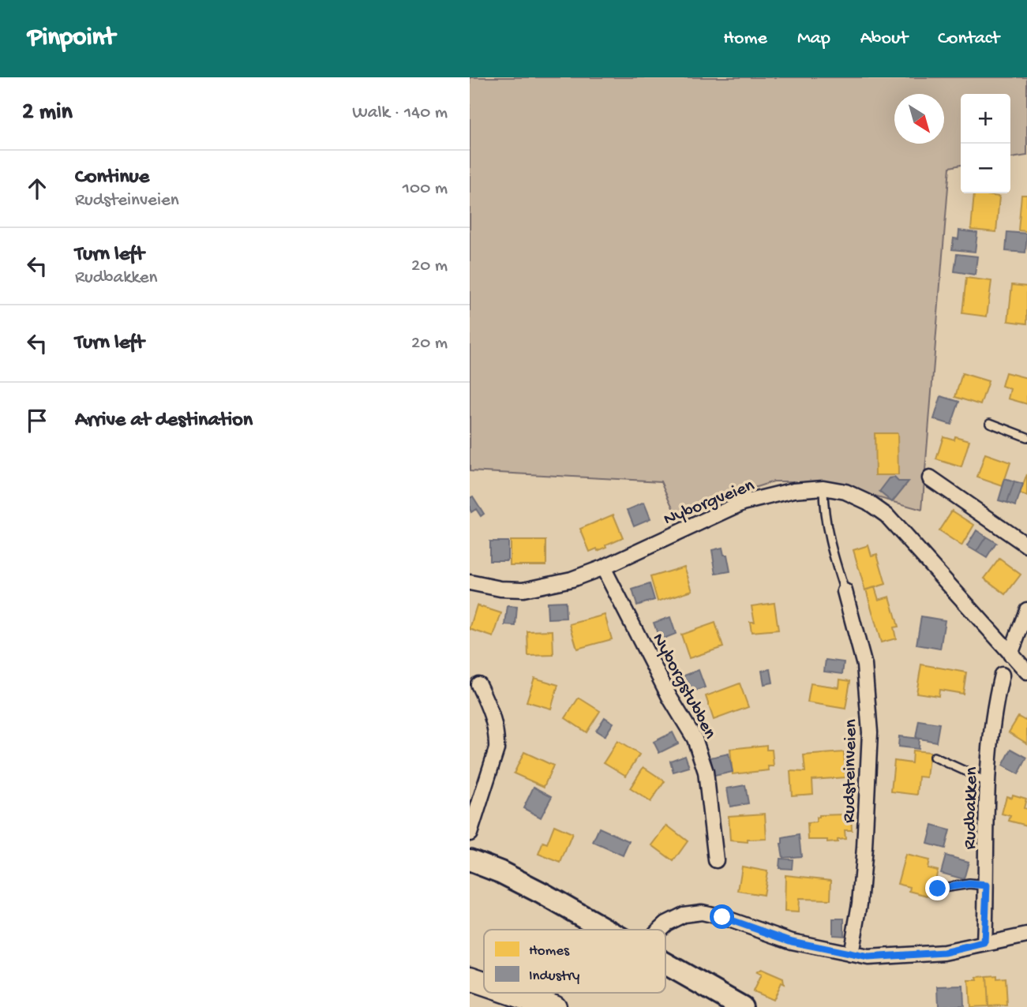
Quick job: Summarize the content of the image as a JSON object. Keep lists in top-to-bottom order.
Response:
{
  "streets": {
    "street": [
      "Nyborgveien",
      "Nyborgstubben",
      "Rudsteinveien",
      "Rudbakken"
    ]
  },
  "crossings": [
    ["Nyborgveien", "Nyborgstubben"]
  ],
  "legend": ["Homes", "Industry"],
  "north": "bottom right",
  "page": {
    "header": "Pinpoint",
    "nav": [
      "Home",
      "Map",
      "About",
      "Contact"
    ],
    "heading": ["2 min", "Walk · 140 m"],
    "map_buttons": ["+", "−"],
    "list": [
      ["Continue", "Rudsteinveien", "100 m"],
      ["Turn left", "Rudbakken", "20 m"],
      ["Turn left", "20 m"],
      "Arrive at destination"
    ]
  }
}
